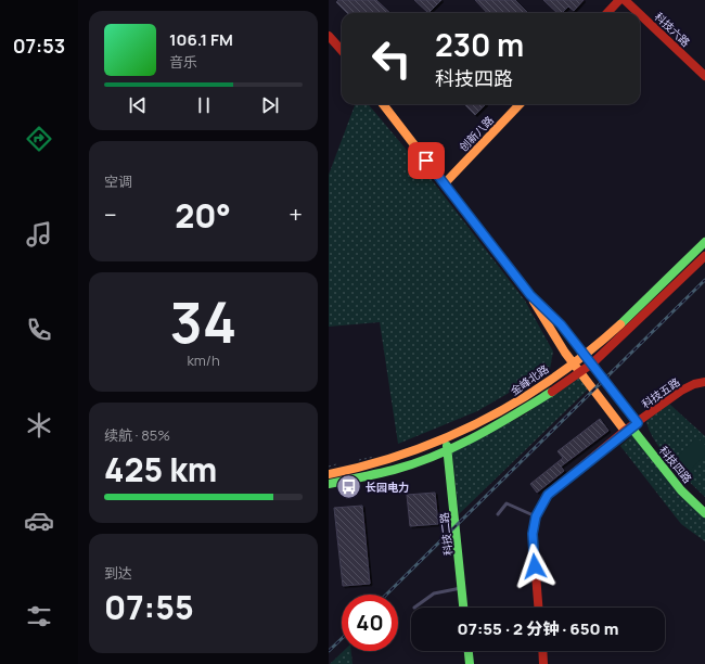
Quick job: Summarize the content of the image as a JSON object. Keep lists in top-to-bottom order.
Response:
{
  "streets": {
    "street": [
      "科技六路",
      "创新八路",
      "金峰北路",
      "科技五路",
      "科技四路",
      "科技二路"
    ]
  },
  "crossings": [
    ["金峰北路", "科技四路"],
    ["金峰北路", "科技二路"],
    ["科技五路", "科技四路"]
  ],
  "places": {
    "bus stop": ["长园电力"]
  },
  "page": {
    "tabs": "07:53",
    "turn": ["230 m", "科技四路"],
    "song": ["106.1 FM", "音乐"],
    "tile": [
      "空调",
      ["34", "km/h"],
      ["续航 · 85%", "425 km"],
      ["到达", "07:55"]
    ],
    "heat": ["−", "20°", "+"],
    "limit": "40",
    "trip": "07:55 · 2 分钟 · 650 m"
  }
}
